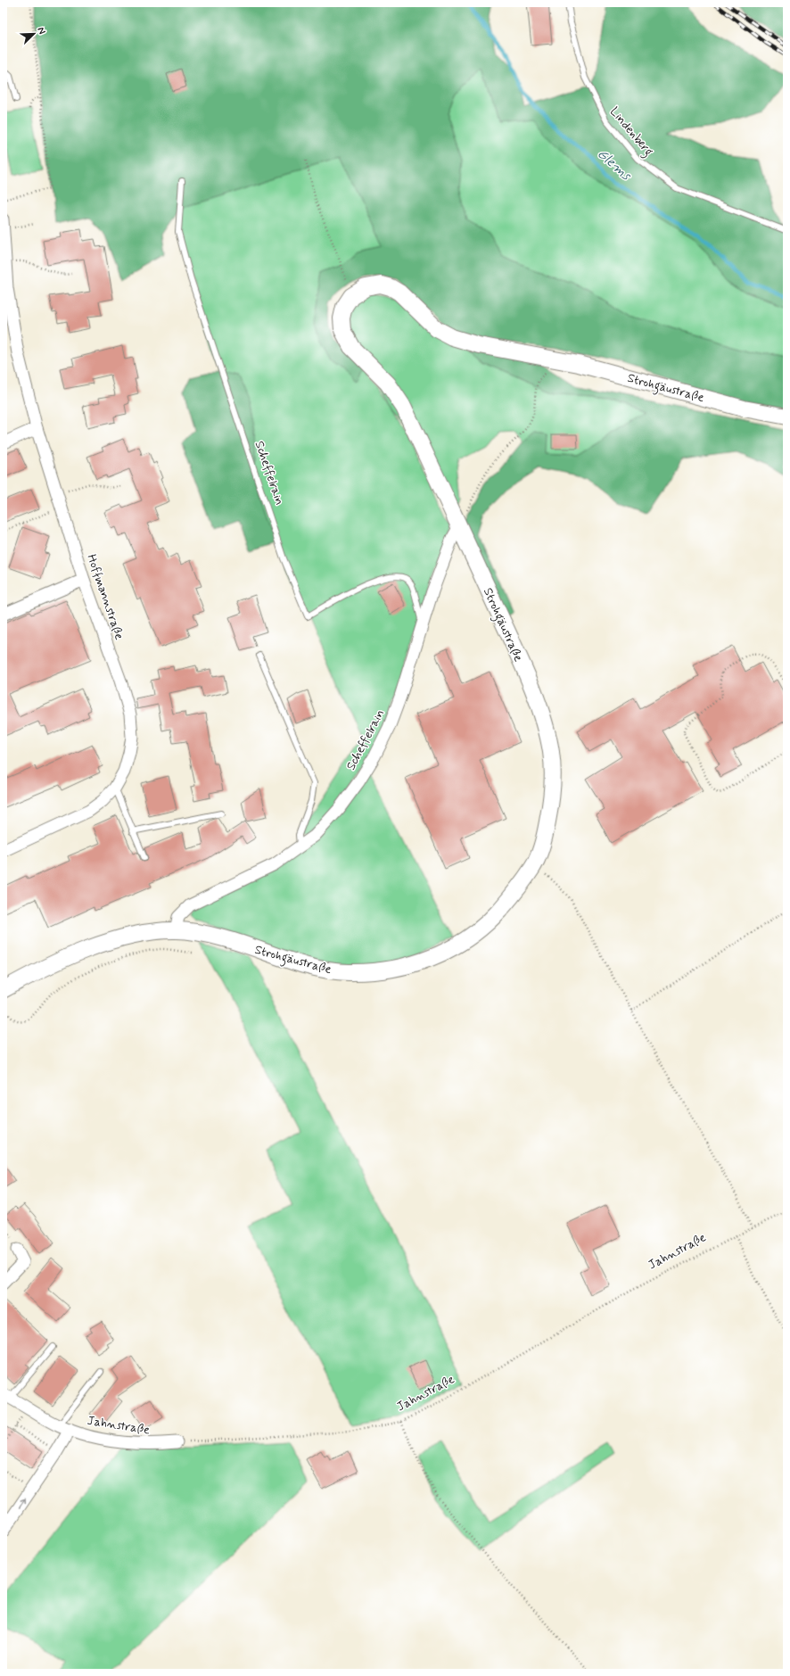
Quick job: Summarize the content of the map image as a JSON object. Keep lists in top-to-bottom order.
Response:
{
  "streets": {
    "main road": ["Strohgäustraße"],
    "street": ["Scheffelrain", "Hoffmannstraße", "Jahnstraße"],
    "lane": ["Lindenberg"]
  },
  "crossings": [
    ["Strohgäustraße", "Scheffelrain"]
  ],
  "water": ["Glems"],
  "north": "top right"
}
